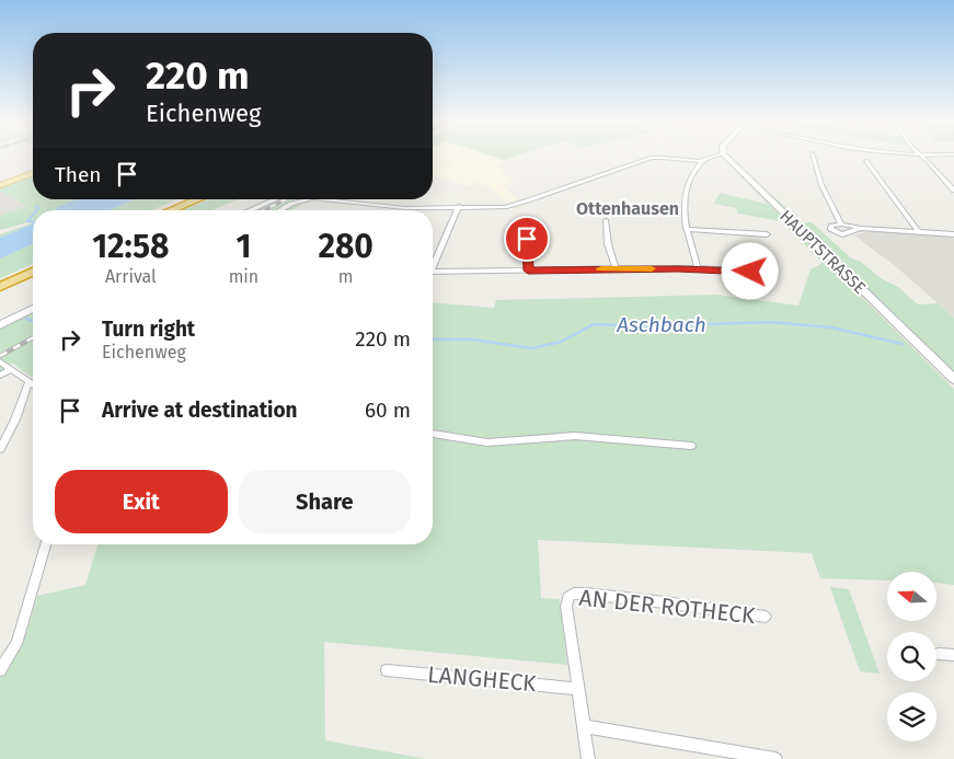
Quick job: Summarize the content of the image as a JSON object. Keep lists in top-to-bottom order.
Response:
{
  "streets": {
    "main road": ["HAUPTSTRASSE"],
    "street": ["AN DER ROTHECK", "LANGHECK"]
  },
  "crossings": [
    ["AN DER ROTHECK", "LANGHECK"]
  ],
  "districts": ["Ottenhausen"],
  "water": ["Aschbach"],
  "north": "left",
  "page": {
    "turn": ["220 m", "Eichenweg"],
    "then": "Then",
    "eta": [
      "12:58",
      "Arrival",
      "1",
      "min",
      "280",
      "m"
    ],
    "list": [
      {
        "name": "Turn right",
        "note": "Eichenweg",
        "value": "220 m"
      },
      {
        "name": "Arrive at destination",
        "value": "60 m"
      }
    ],
    "buttons": ["Exit", "Share"]
  }
}
